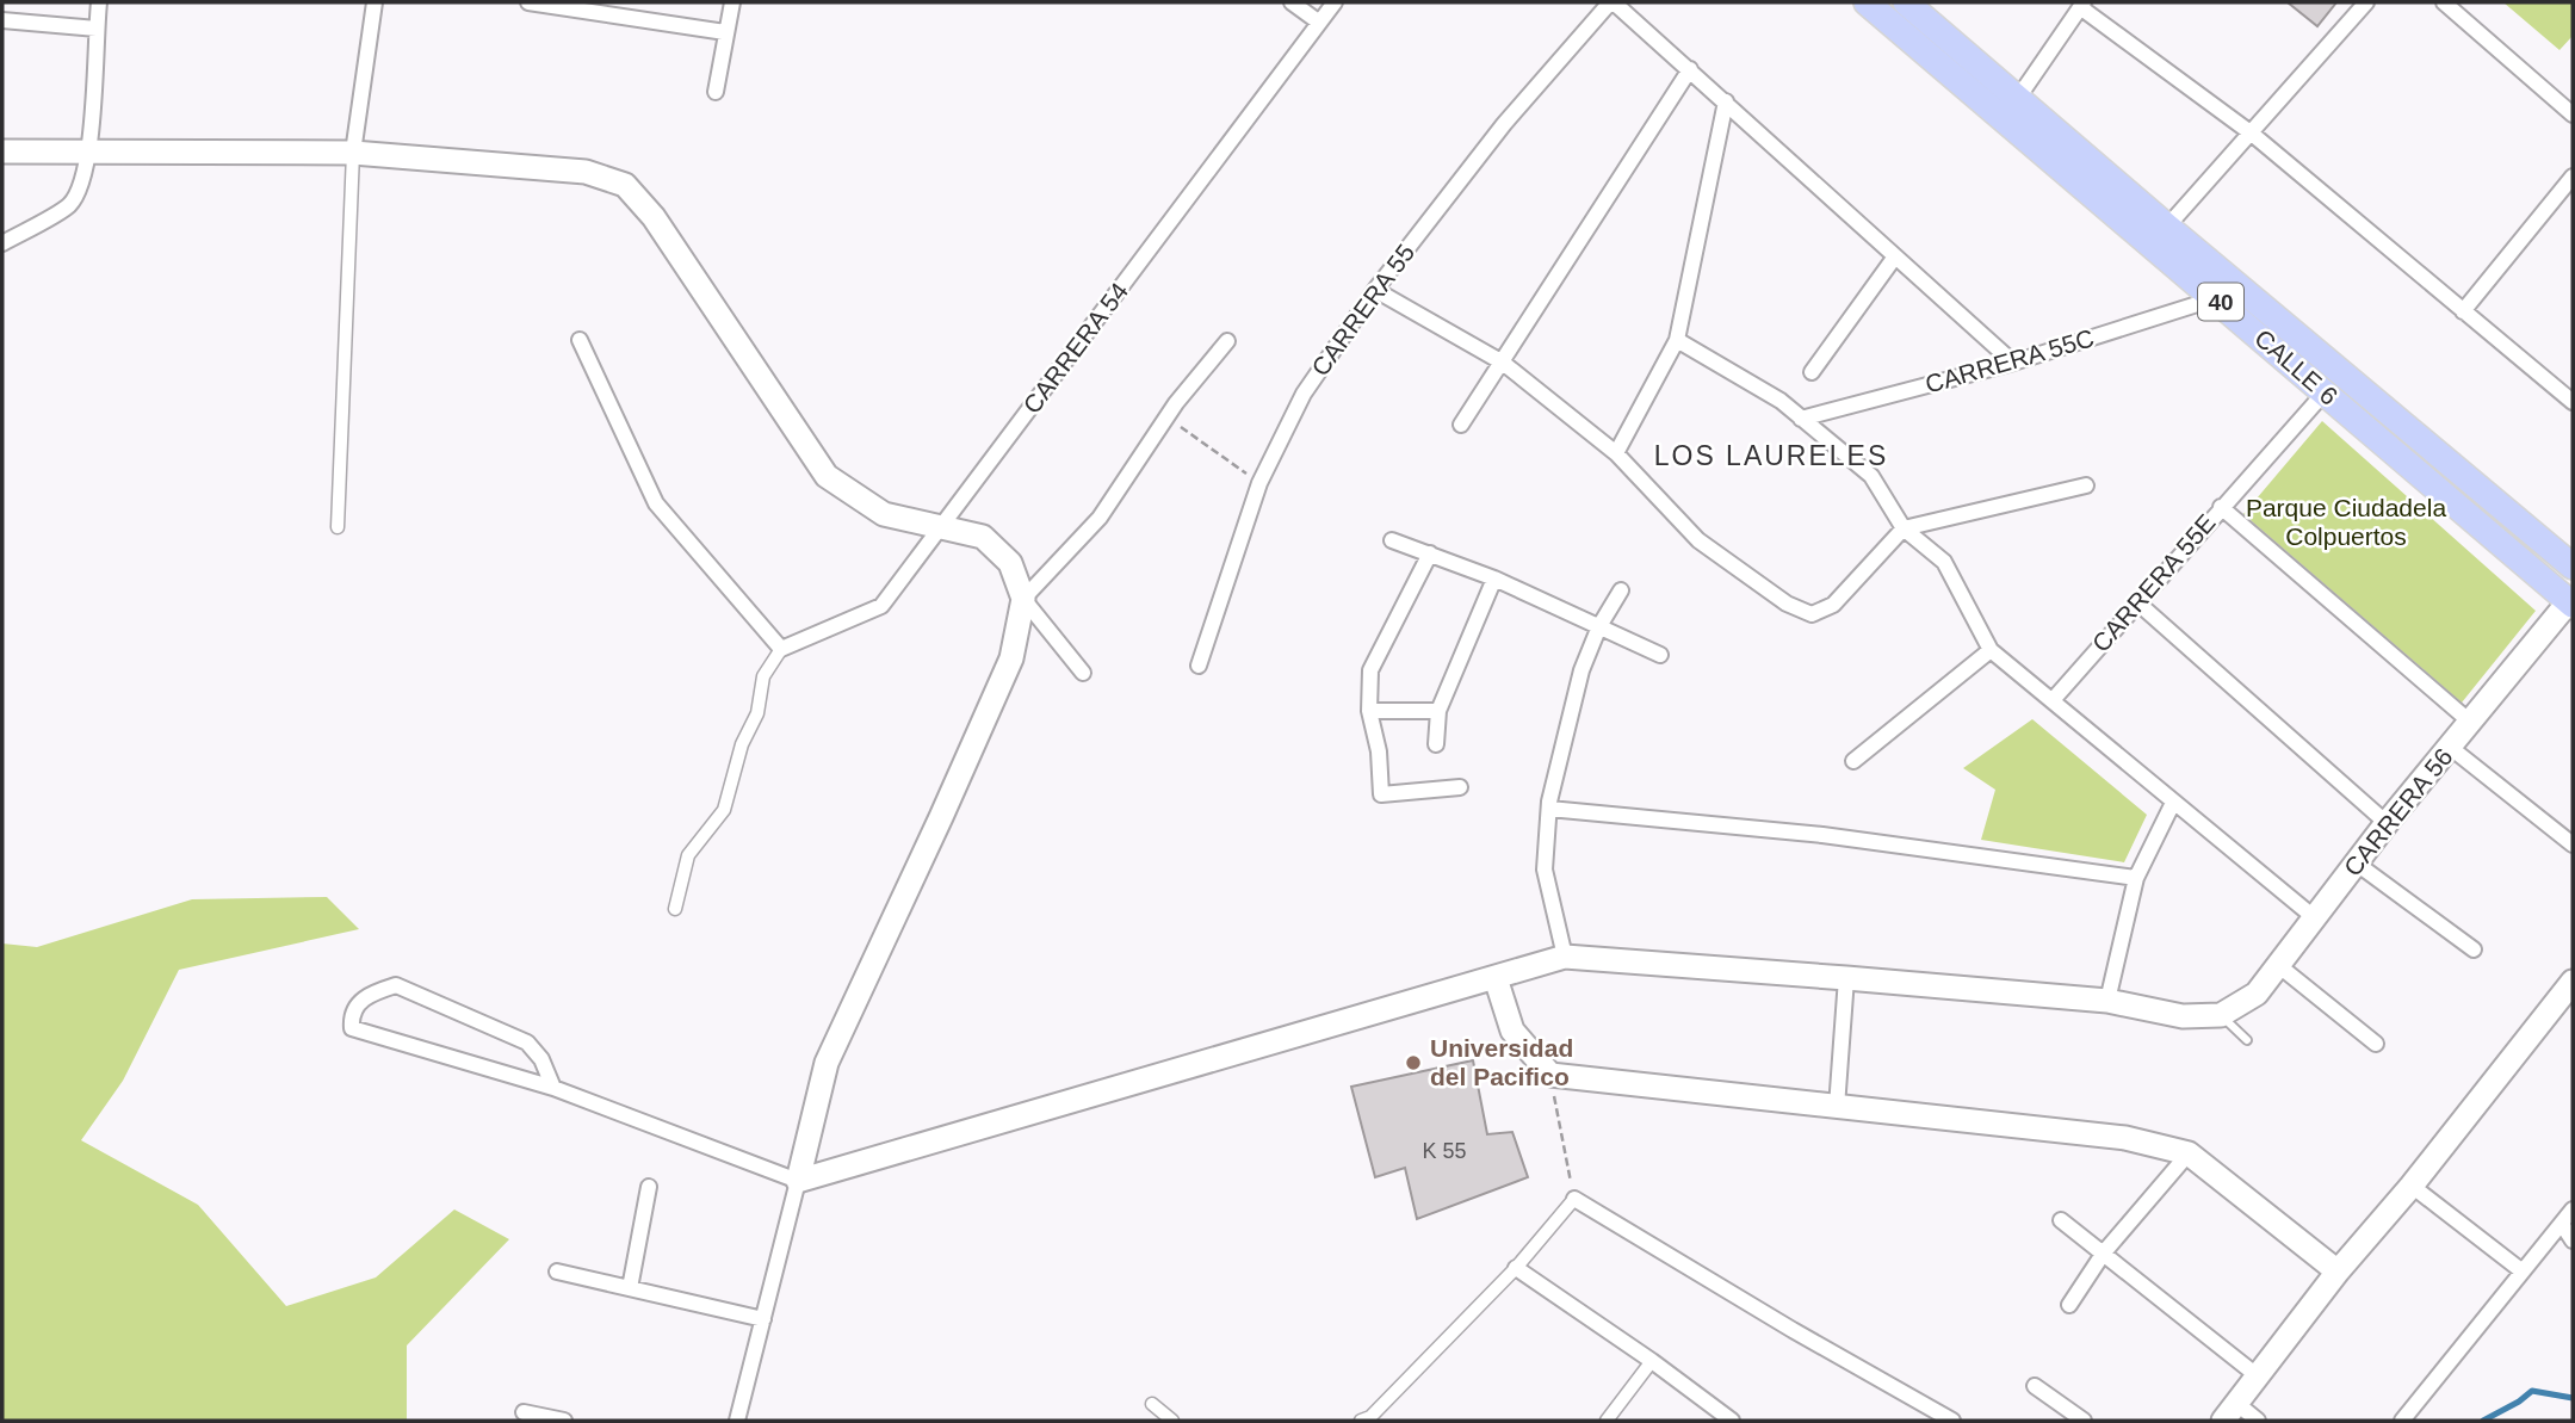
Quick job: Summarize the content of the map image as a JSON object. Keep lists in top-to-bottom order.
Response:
{
  "streets": {
    "highway": ["40", "CALLE 6"],
    "main road": ["CARRERA 56"],
    "street": [
      "CARRERA 55",
      "CARRERA 54",
      "CARRERA 55C",
      "CARRERA 55E"
    ]
  },
  "crossings": [
    ["CARRERA 55C", "CALLE 6"],
    ["CALLE 6", "CARRERA 55E"],
    ["CALLE 6", "CARRERA 56"]
  ],
  "districts": ["LOS LAURELES"],
  "parks": ["Parque Ciudadela Colpuertos"],
  "places": ["Universidad del Pacifico"],
  "house_numbers": ["K 55"]
}
